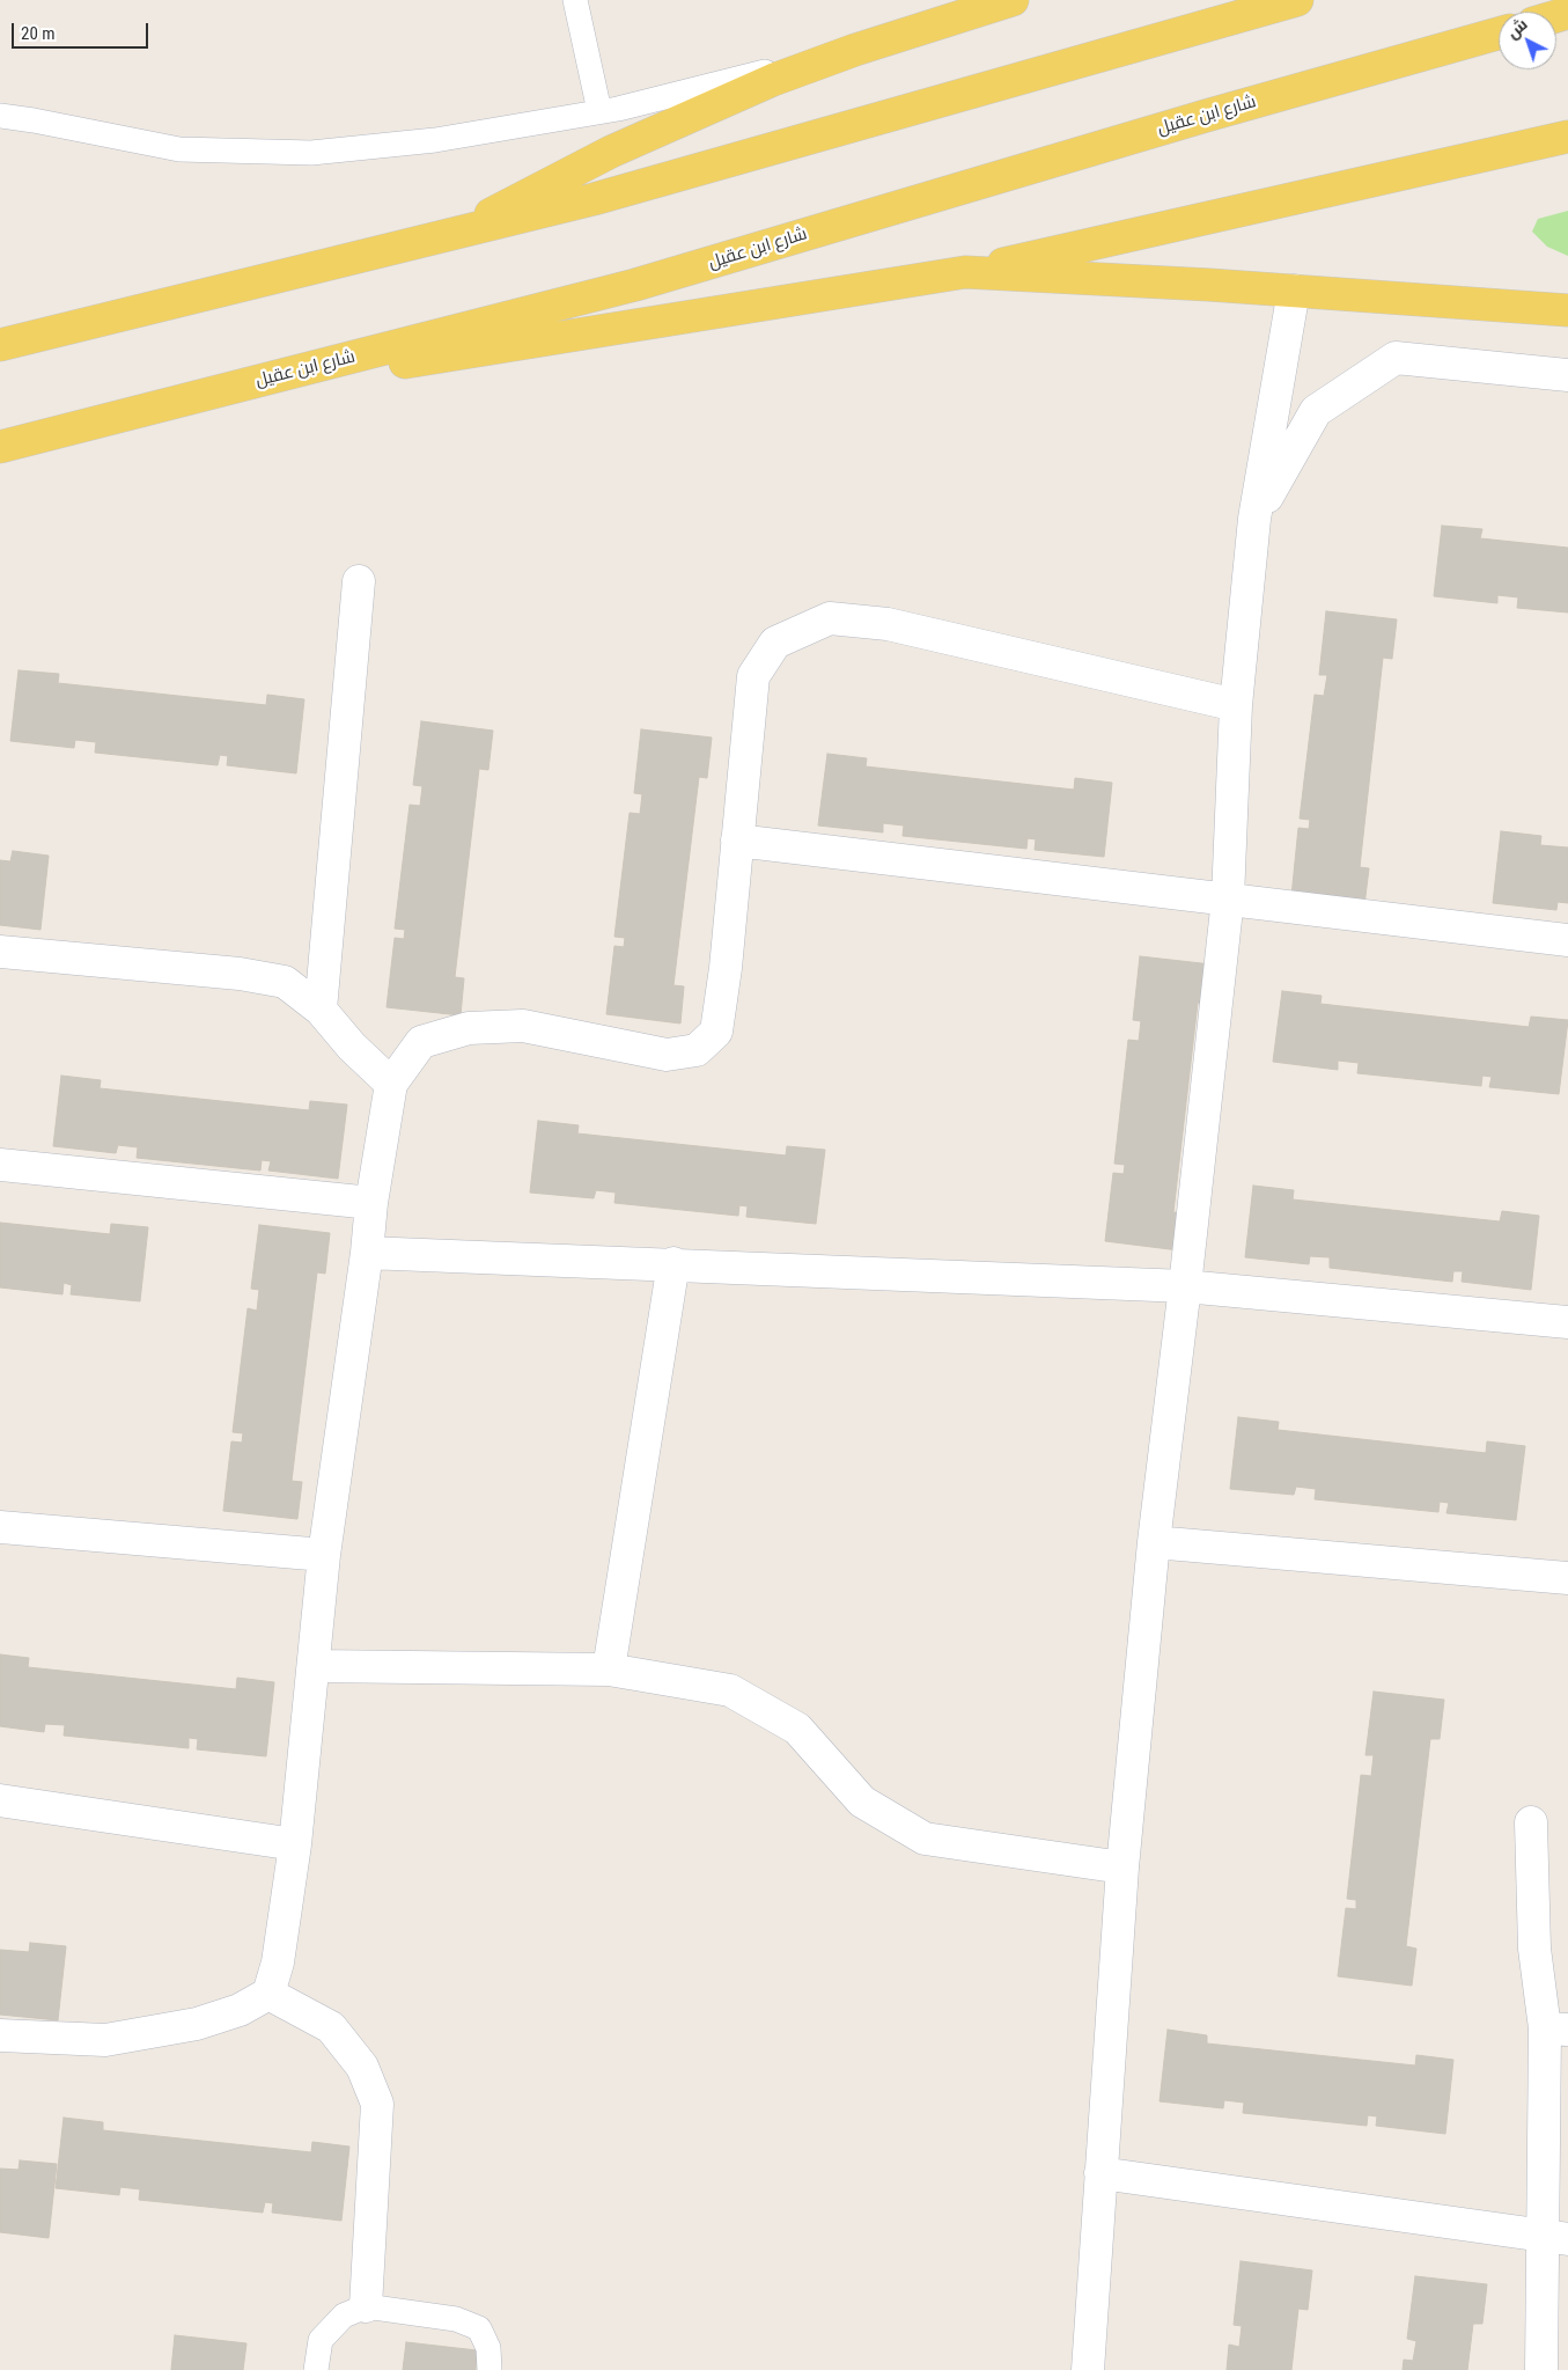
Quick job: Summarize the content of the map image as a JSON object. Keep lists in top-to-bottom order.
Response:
{
  "streets": {
    "main road": ["شارع ابن عقيل"]
  },
  "scale_bar": "20 m",
  "north": "top left"
}
